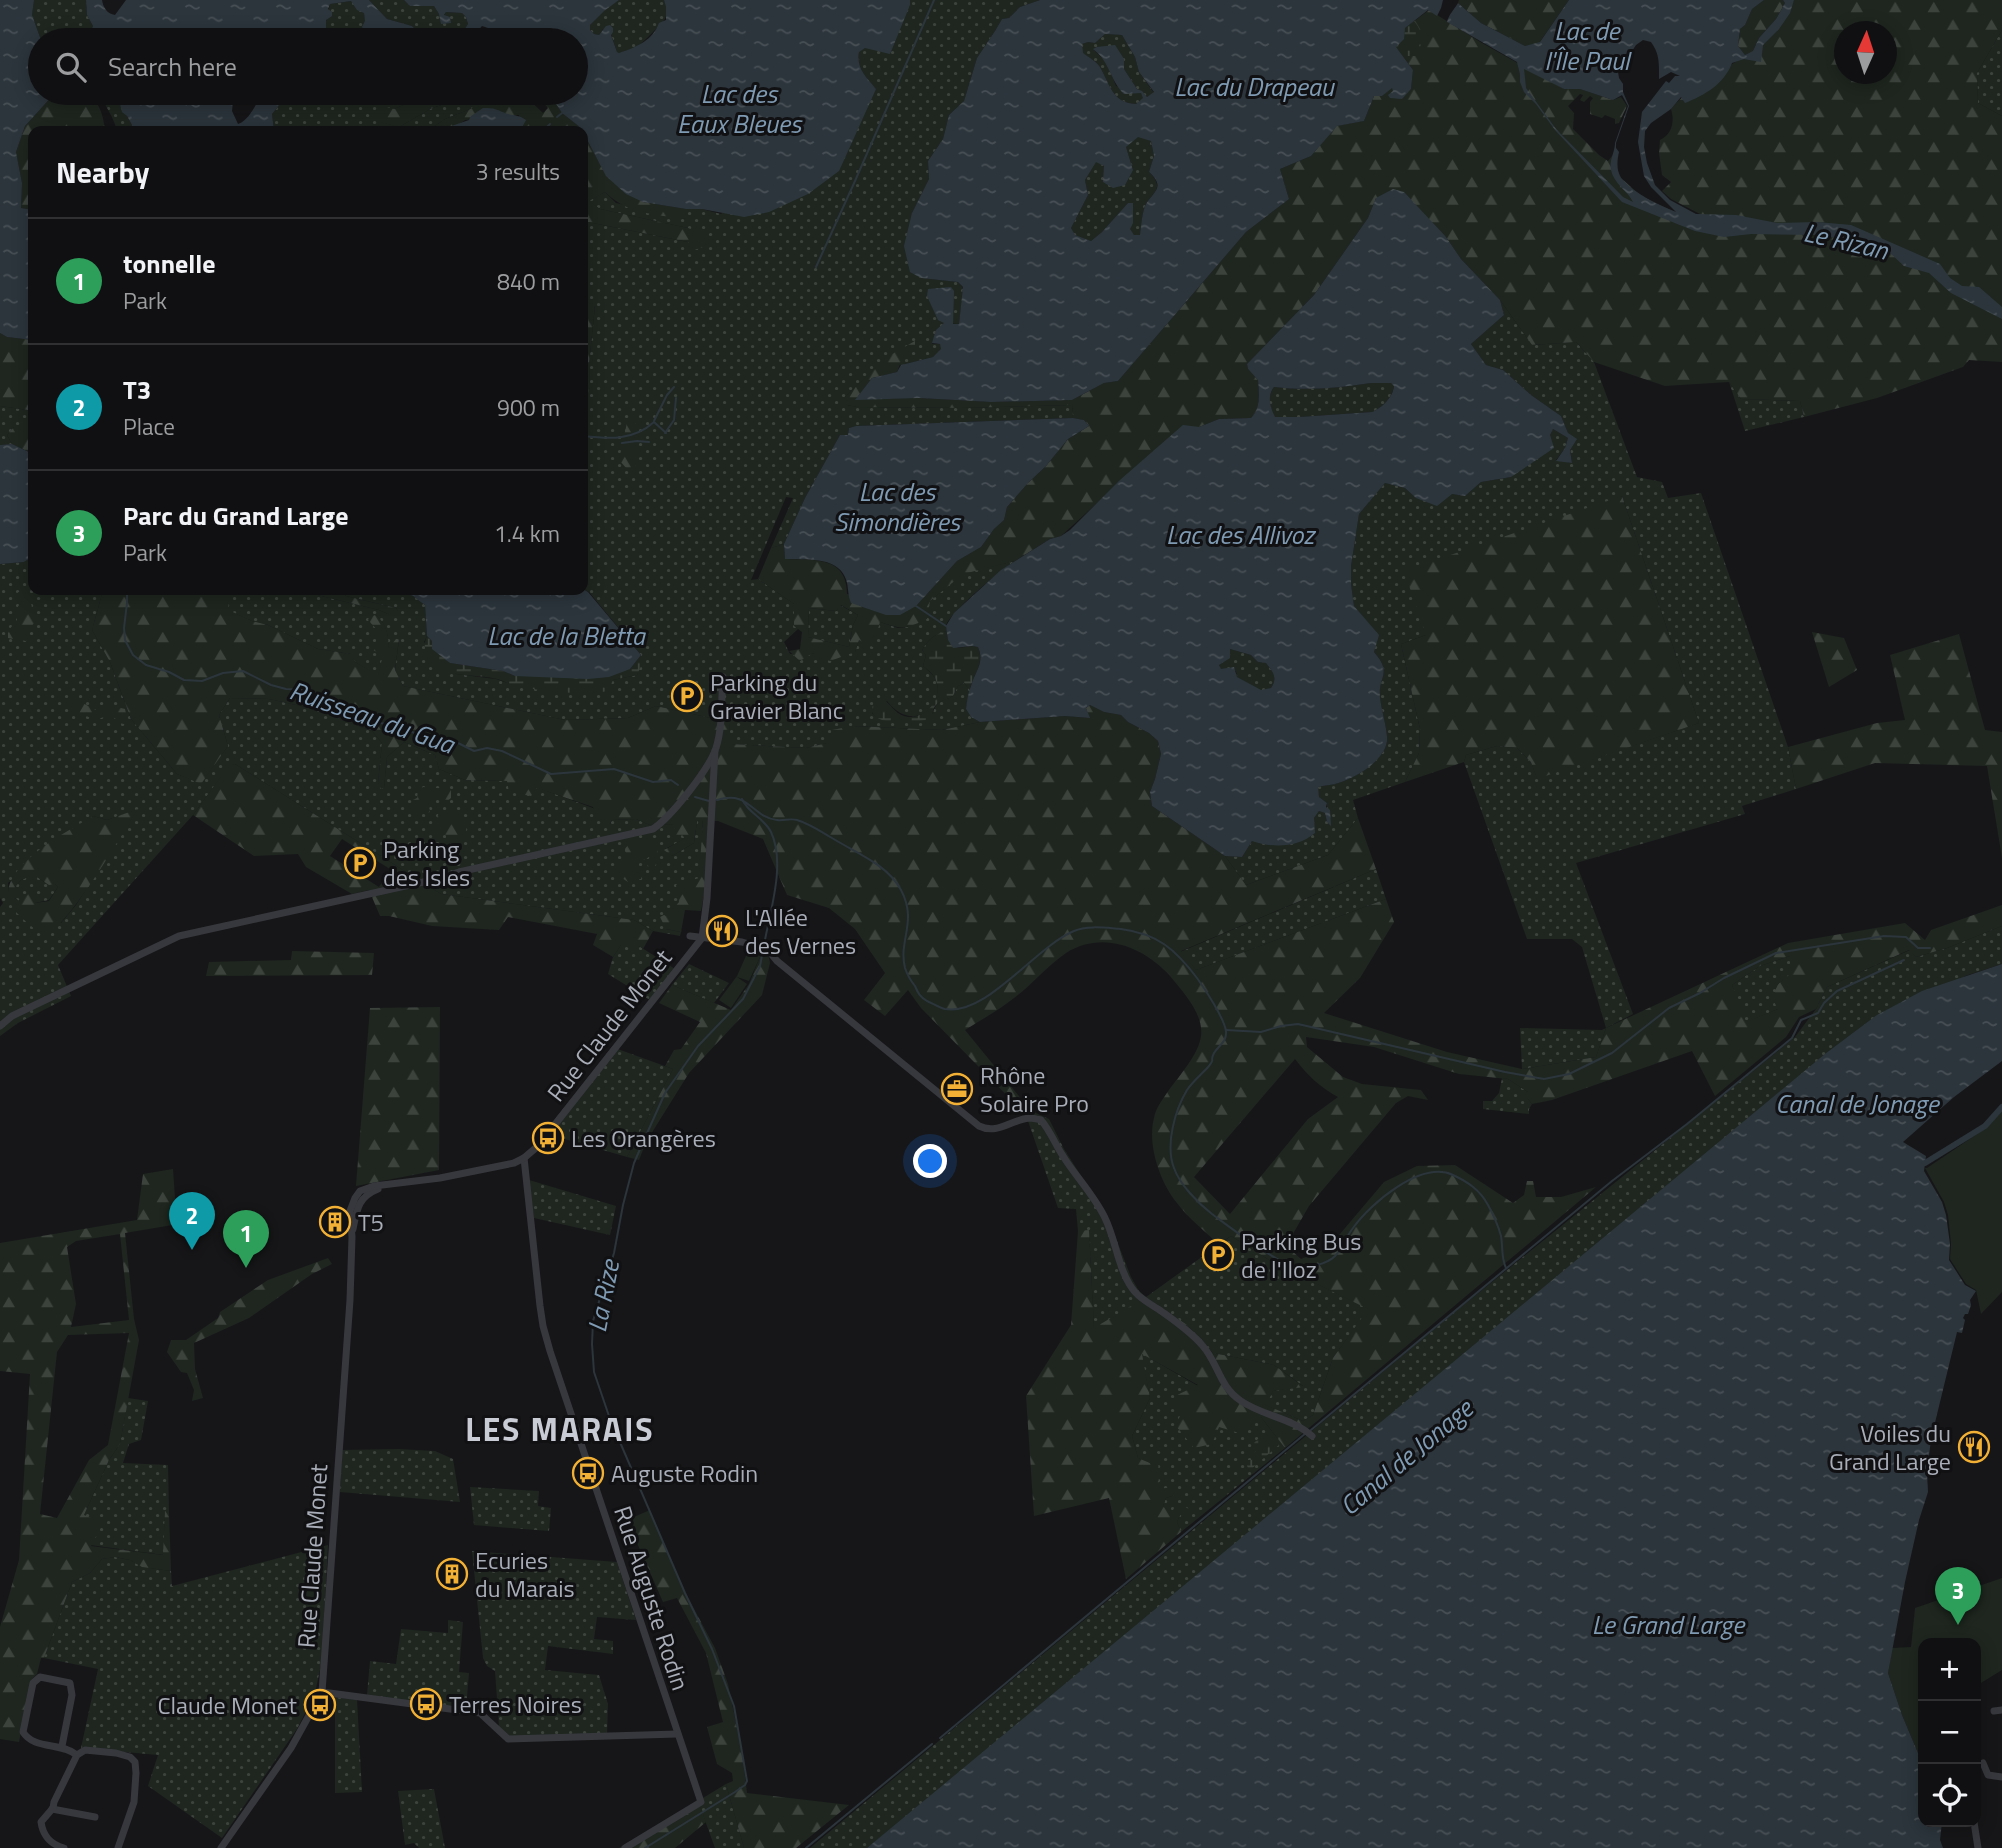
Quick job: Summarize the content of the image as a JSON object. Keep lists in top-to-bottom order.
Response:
{
  "streets": {
    "street": ["Rue Claude Monet", "Rue Auguste Rodin"]
  },
  "crossings": [
    ["Rue Claude Monet", "Rue Auguste Rodin"]
  ],
  "districts": ["LES MARAIS"],
  "water": [
    "Lac de l'Île Paul",
    "Lac du Drapeau",
    "Lac des Eaux Bleues",
    "Le Rizan",
    "Lac des Simondières",
    "Lac des Allivoz",
    "Lac de la Bletta",
    "Ruisseau du Gua",
    "Canal de Jonage",
    "La Rize",
    "Le Grand Large"
  ],
  "places": {
    "parking": ["Parking du Gravier Blanc", "Parking des Isles", "Parking Bus de l'Iloz"],
    "restaurant": ["L'Allée des Vernes", "Voiles du Grand Large"],
    "office": ["Rhône Solaire Pro"],
    "bus stop": [
      "Les Orangères",
      "Auguste Rodin",
      "Terres Noires",
      "Claude Monet"
    ],
    "building": ["T5", "Ecuries du Marais"]
  },
  "north": "top",
  "page": {
    "search": "Search here",
    "heading": ["Nearby", "3 results"],
    "list": [
      {
        "mark": "1",
        "name": "tonnelle",
        "note": "Park",
        "value": "840 m"
      },
      {
        "mark": "2",
        "name": "T3",
        "note": "Place",
        "value": "900 m"
      },
      {
        "mark": "3",
        "name": "Parc du Grand Large",
        "note": "Park",
        "value": "1.4 km"
      }
    ],
    "pins": ["2", "1", "3"],
    "map_buttons": ["+", "−"]
  }
}
